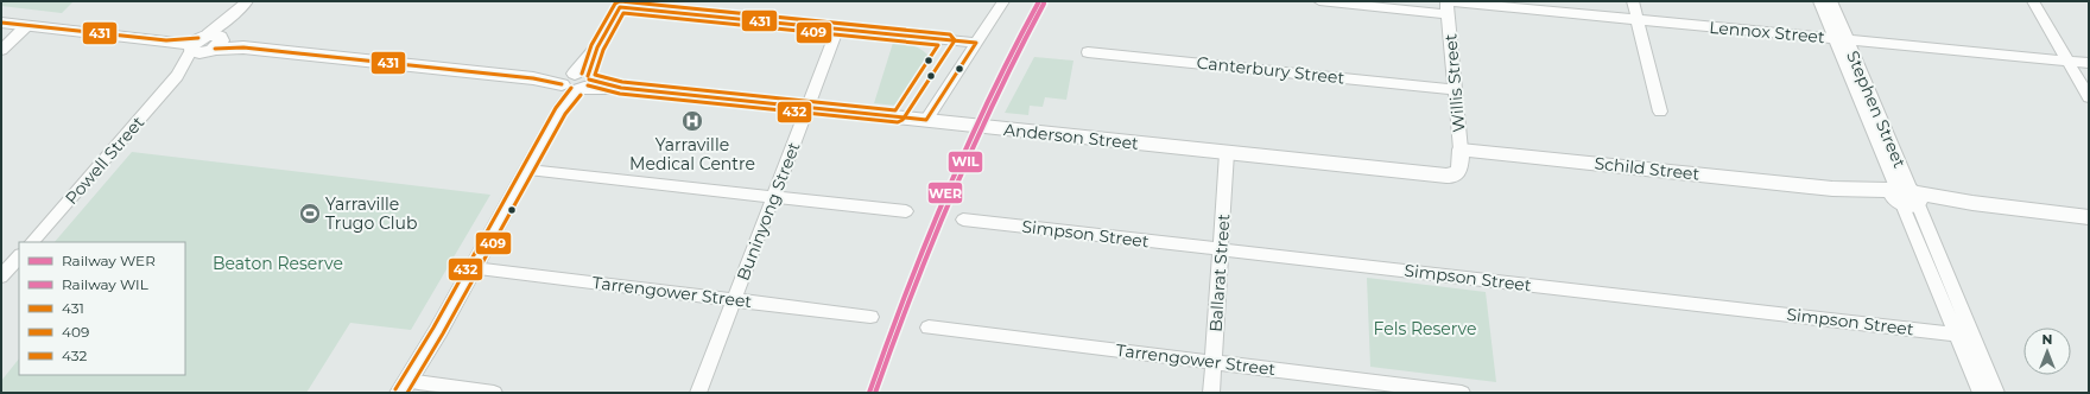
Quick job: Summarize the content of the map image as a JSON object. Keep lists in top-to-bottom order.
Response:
{
  "streets": {
    "street": [
      "Lennox Street",
      "Canterbury Street",
      "Willis Street",
      "Stephen Street",
      "Anderson Street",
      "Powell Street",
      "Schild Street",
      "Buninyong Street",
      "Simpson Street",
      "Ballarat Street",
      "Tarrengower Street"
    ]
  },
  "crossings": [
    ["Lennox Street", "Willis Street"],
    ["Lennox Street", "Stephen Street"],
    ["Canterbury Street", "Willis Street"],
    ["Willis Street", "Anderson Street"],
    ["Willis Street", "Schild Street"],
    ["Stephen Street", "Schild Street"],
    ["Stephen Street", "Simpson Street"],
    ["Anderson Street", "Powell Street"],
    ["Anderson Street", "Schild Street"],
    ["Anderson Street", "Buninyong Street"],
    ["Anderson Street", "Ballarat Street"],
    ["Buninyong Street", "Tarrengower Street"],
    ["Simpson Street", "Ballarat Street"],
    ["Ballarat Street", "Tarrengower Street"]
  ],
  "parks": ["Beaton Reserve", "Fels Reserve"],
  "places": {
    "hospital": ["Yarraville Medical Centre"],
    "sports": ["Yarraville Trugo Club"]
  },
  "lines": [
    "rail line WER",
    "transit line 432",
    "rail line WIL",
    "transit line 431",
    "transit line 409"
  ],
  "legend": [
    "Railway WER",
    "Railway WIL",
    "431",
    "409",
    "432"
  ],
  "north": "top"
}
